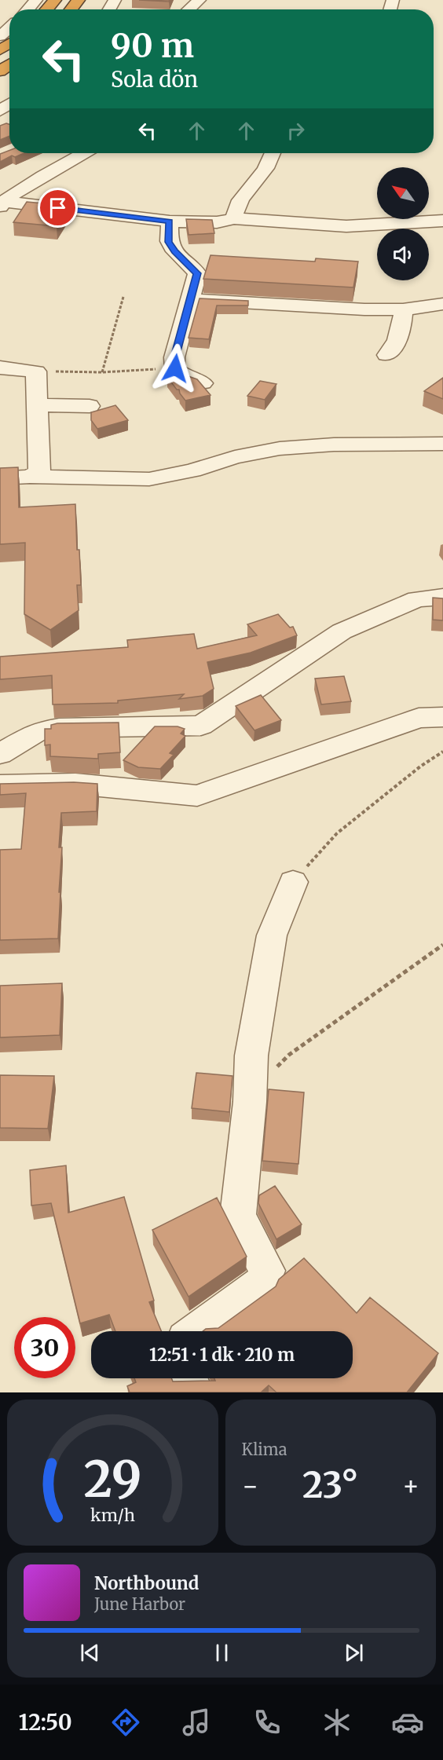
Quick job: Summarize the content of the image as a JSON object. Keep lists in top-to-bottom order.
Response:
{
  "north": "top left",
  "page": {
    "turn": ["90 m", "Sola dön"],
    "limit": "30",
    "trip": "12:51 · 1 dk · 210 m",
    "tile": "Klima",
    "heat": ["−", "23°", "+"],
    "song": ["Northbound", "June Harbor"],
    "tabs": "12:50",
    "gauge": ["29", "km/h"]
  }
}
